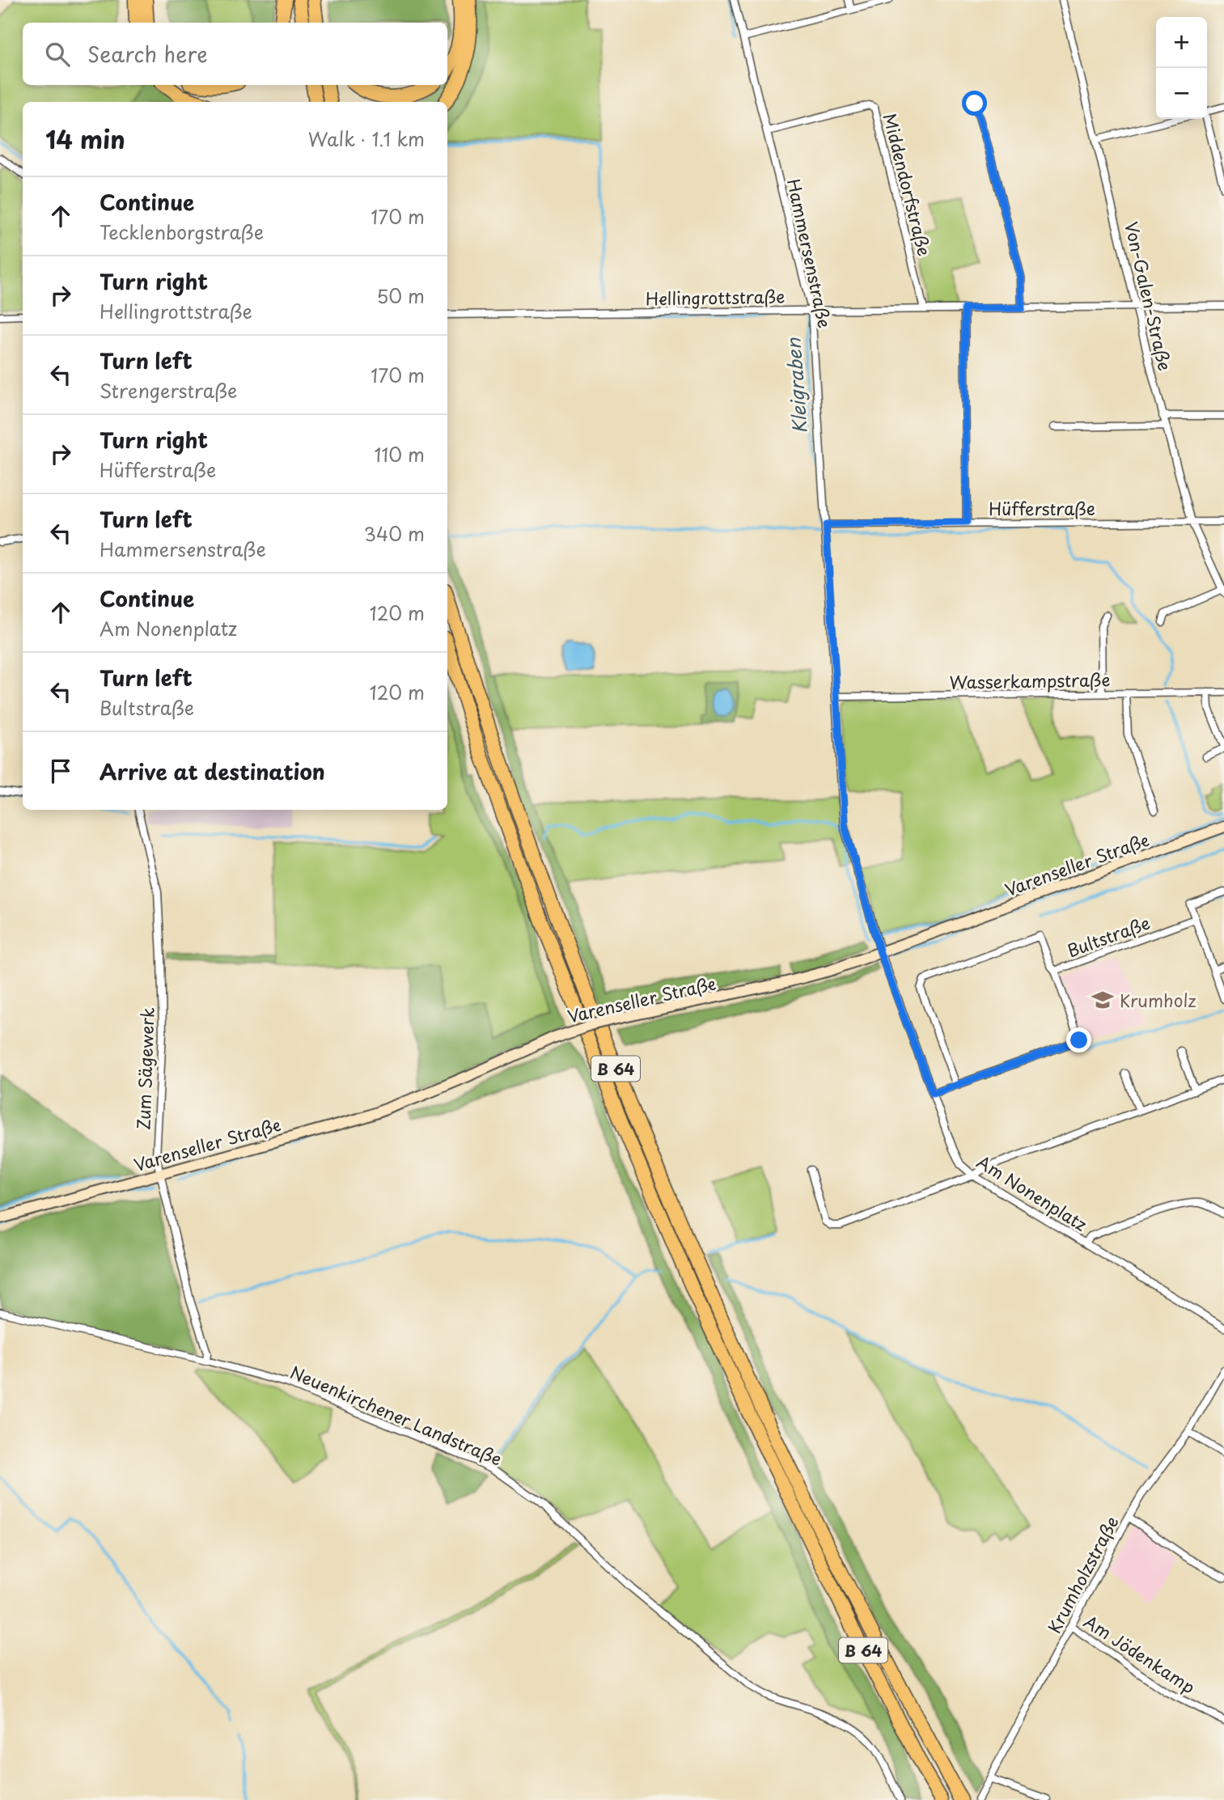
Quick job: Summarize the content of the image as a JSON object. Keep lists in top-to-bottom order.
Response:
{
  "streets": {
    "highway": ["B 64"],
    "main road": ["Varenseller Straße"],
    "street": [
      "Middendorfstraße",
      "Hammersenstraße",
      "Von-Galen-Straße",
      "Hellingrottstraße",
      "Hüfferstraße",
      "Wasserkampstraße",
      "Bultstraße",
      "Zum Sägewerk",
      "Am Nonenplatz",
      "Neuenkirchener Landstraße",
      "Krumholzstraße",
      "Am Jödenkamp"
    ]
  },
  "crossings": [
    ["Middendorfstraße", "Hammersenstraße"],
    ["Middendorfstraße", "Hellingrottstraße"],
    ["Hammersenstraße", "Hellingrottstraße"],
    ["Hammersenstraße", "Hüfferstraße"],
    ["Hammersenstraße", "Wasserkampstraße"],
    ["Hammersenstraße", "Varenseller Straße"],
    ["Hammersenstraße", "Am Nonenplatz"],
    ["Von-Galen-Straße", "Hellingrottstraße"],
    ["Von-Galen-Straße", "Hüfferstraße"],
    ["Varenseller Straße", "Zum Sägewerk"],
    ["Varenseller Straße", "Am Nonenplatz"],
    ["Bultstraße", "Am Nonenplatz"],
    ["Zum Sägewerk", "Neuenkirchener Landstraße"],
    ["Krumholzstraße", "Am Jödenkamp"]
  ],
  "water": ["Kleigraben"],
  "places": {
    "school or university": ["Krumholz"]
  },
  "page": {
    "map_buttons": ["+", "−"],
    "search": "Search here",
    "heading": ["14 min", "Walk · 1.1 km"],
    "list": [
      ["Continue", "Tecklenborgstraße", "170 m"],
      ["Turn right", "Hellingrottstraße", "50 m"],
      ["Turn left", "Strengerstraße", "170 m"],
      ["Turn right", "Hüfferstraße", "110 m"],
      ["Turn left", "Hammersenstraße", "340 m"],
      ["Continue", "Am Nonenplatz", "120 m"],
      ["Turn left", "Bultstraße", "120 m"],
      "Arrive at destination"
    ]
  }
}
